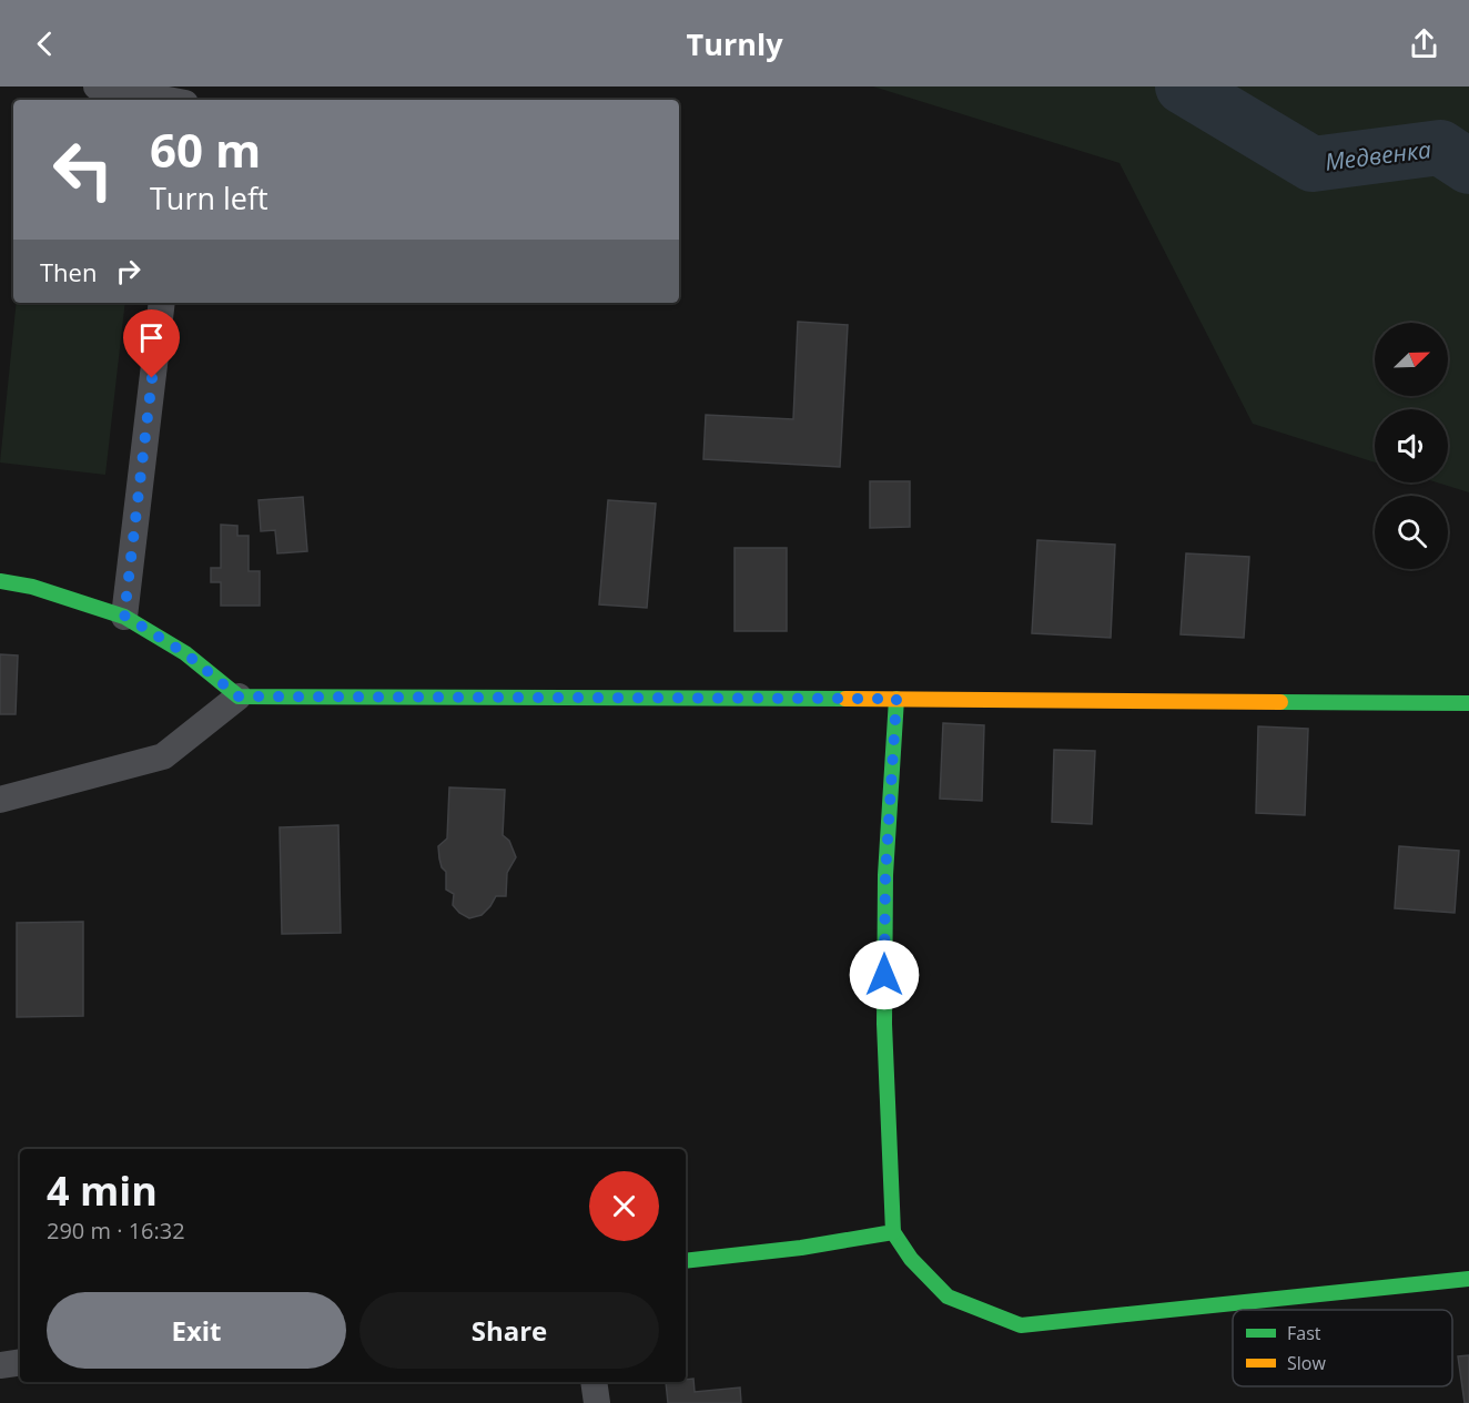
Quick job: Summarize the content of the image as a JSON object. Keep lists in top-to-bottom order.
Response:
{
  "water": ["Медвенка"],
  "legend": ["Fast", "Slow"],
  "north": "top right",
  "page": {
    "header": "Turnly",
    "turn": ["60 m", "Turn left"],
    "then": "Then",
    "heading": ["4 min", "290 m · 16:32"],
    "buttons": ["Exit", "Share"]
  }
}
